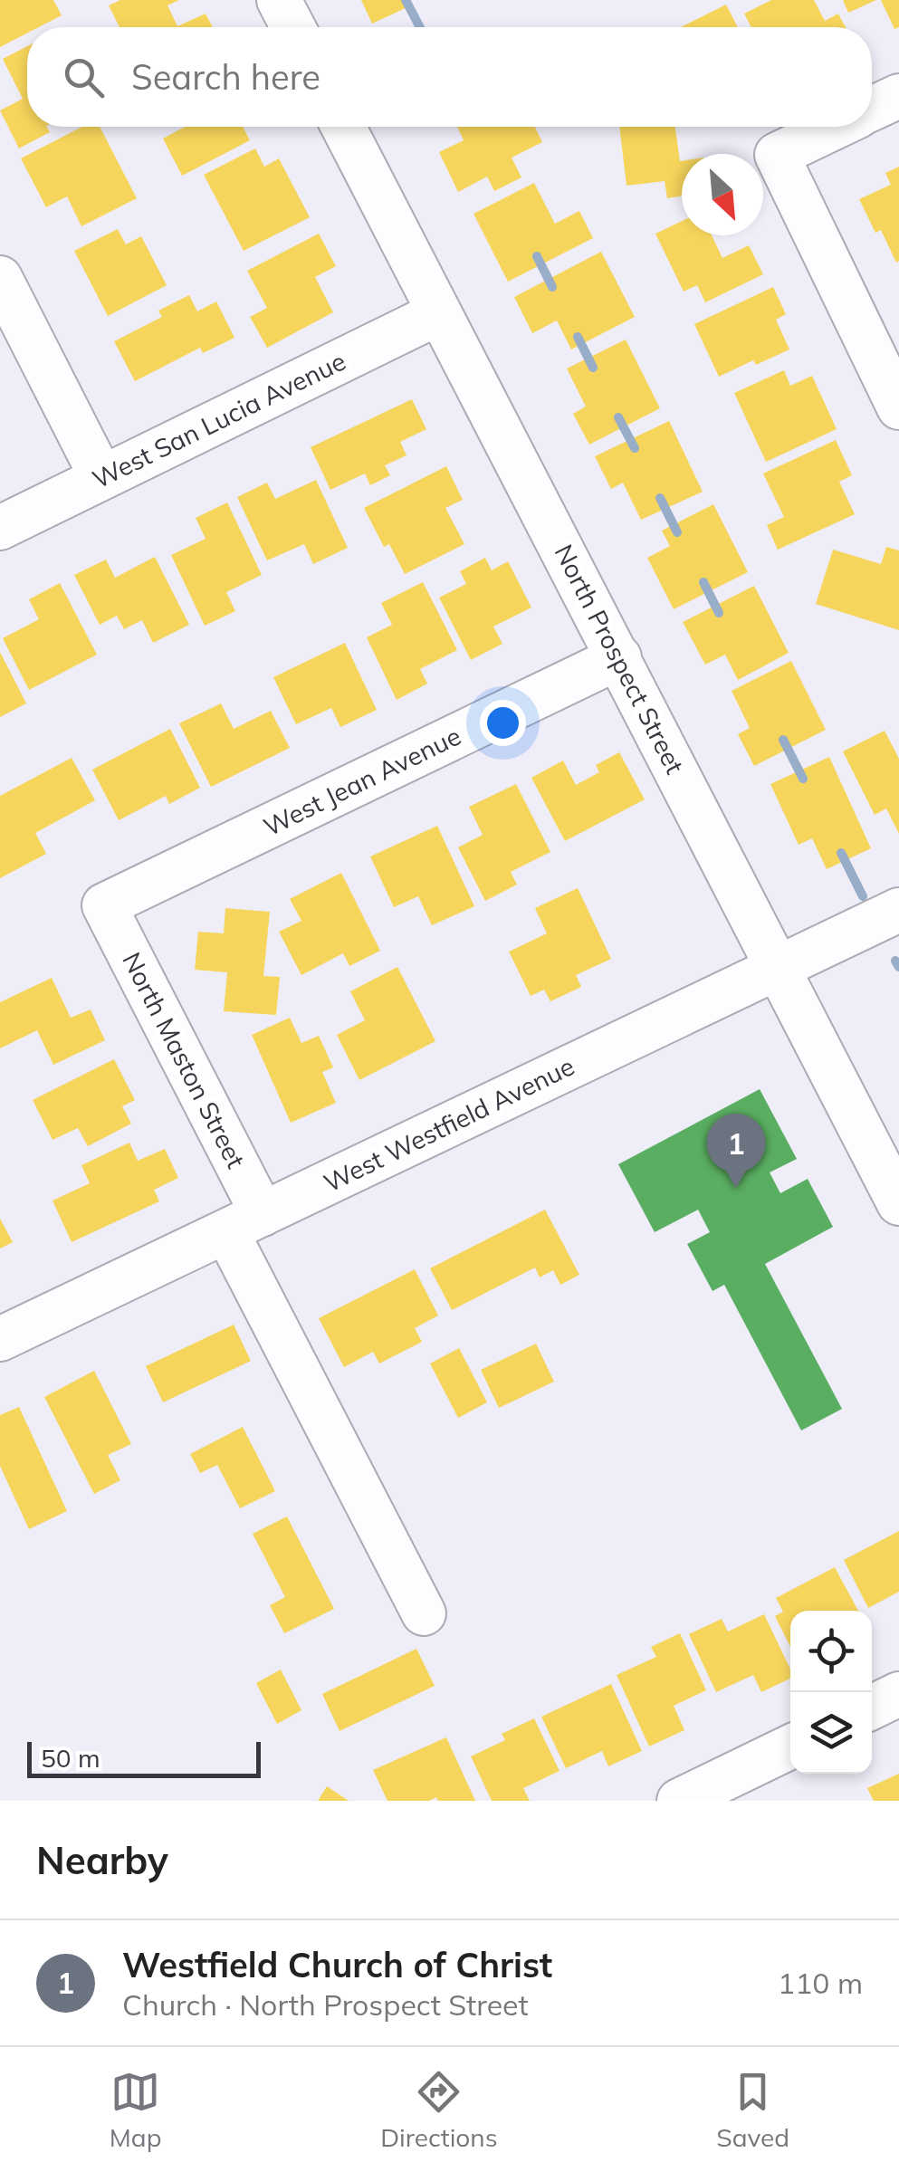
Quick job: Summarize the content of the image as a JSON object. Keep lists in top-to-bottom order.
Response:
{
  "streets": {
    "street": [
      "West San Lucia Avenue",
      "North Prospect Street",
      "West Jean Avenue",
      "North Maston Street",
      "West Westfield Avenue"
    ]
  },
  "crossings": [
    ["West San Lucia Avenue", "North Prospect Street"],
    ["North Prospect Street", "West Jean Avenue"],
    ["North Prospect Street", "West Westfield Avenue"],
    ["West Jean Avenue", "North Maston Street"],
    ["North Maston Street", "West Westfield Avenue"]
  ],
  "scale_bar": "50 m",
  "north": "bottom right",
  "page": {
    "search": "Search here",
    "pins": "1",
    "scale": "50 m",
    "heading": "Nearby",
    "list": [
      {
        "mark": "1",
        "name": "Westfield Church of Christ",
        "note": "Church · North Prospect Street",
        "value": "110 m"
      }
    ],
    "nav": ["Map", "Directions", "Saved"]
  }
}
